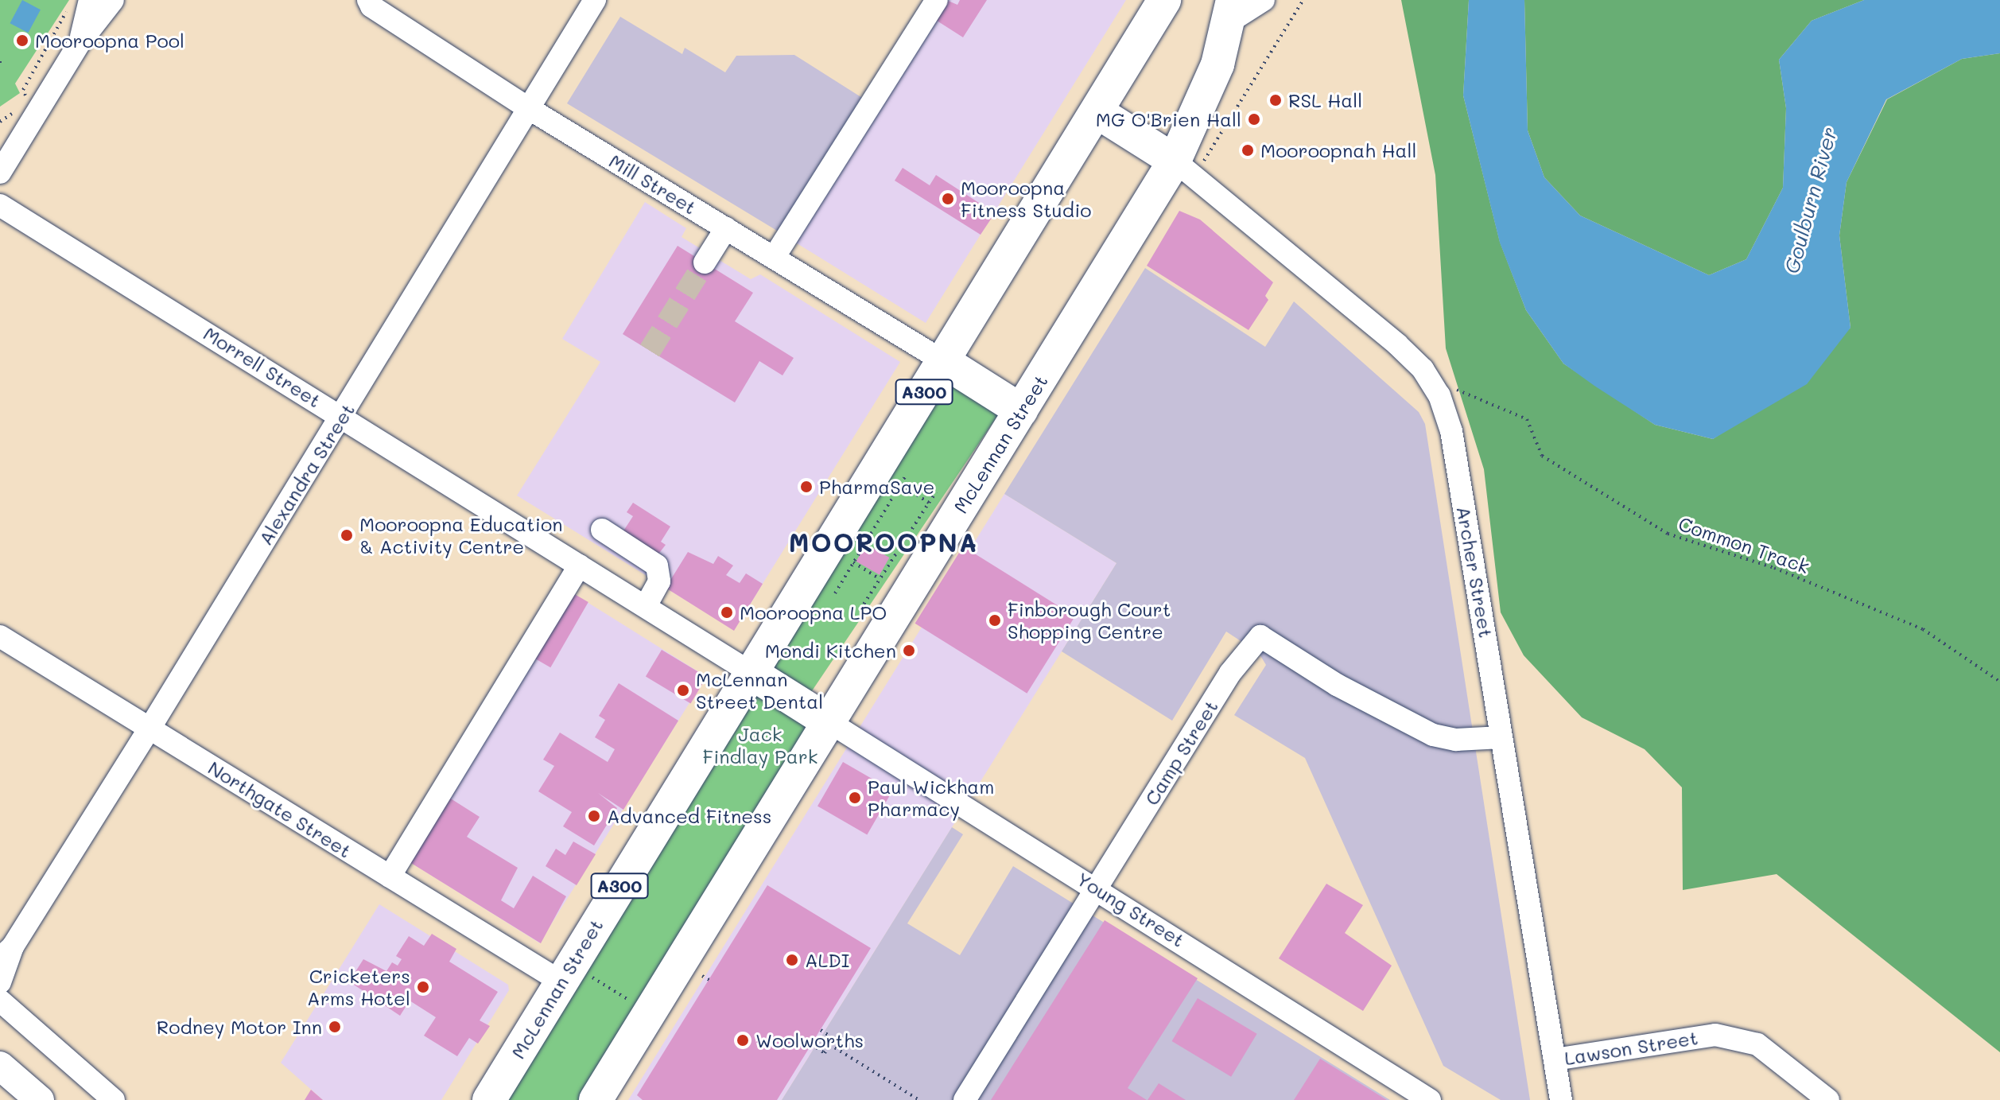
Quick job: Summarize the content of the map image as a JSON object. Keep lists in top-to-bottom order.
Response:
{
  "streets": {
    "highway": ["A300", "McLennan Street"],
    "street": [
      "Mill Street",
      "Morrell Street",
      "Alexandra Street",
      "Archer Street",
      "Camp Street",
      "Northgate Street",
      "Young Street",
      "Lawson Street"
    ],
    "path": ["Common Track"]
  },
  "crossings": [
    ["Mill Street", "McLennan Street"],
    ["Mill Street", "Alexandra Street"],
    ["Morrell Street", "McLennan Street"],
    ["Morrell Street", "Alexandra Street"],
    ["McLennan Street", "Archer Street"],
    ["McLennan Street", "Northgate Street"],
    ["McLennan Street", "Young Street"],
    ["Alexandra Street", "Northgate Street"],
    ["Common Track", "Archer Street"],
    ["Archer Street", "Camp Street"],
    ["Archer Street", "Lawson Street"],
    ["Camp Street", "Young Street"]
  ],
  "districts": ["MOOROOPNA"],
  "water": ["Goulburn River"],
  "parks": ["Jack Findlay Park"],
  "places": [
    "Mooroopna Pool",
    "RSL Hall",
    "MG O'Brien Hall",
    "Mooroopnah Hall",
    "Mooroopna Fitness Studio",
    "PharmaSave",
    "Mooroopna Education & Activity Centre",
    "Mooroopna LPO",
    "Finborough Court Shopping Centre",
    "Mondi Kitchen",
    "McLennan Street Dental",
    "Paul Wickham Pharmacy",
    "Advanced Fitness",
    "ALDI",
    "Cricketers Arms Hotel",
    "Rodney Motor Inn",
    "Woolworths"
  ]
}
